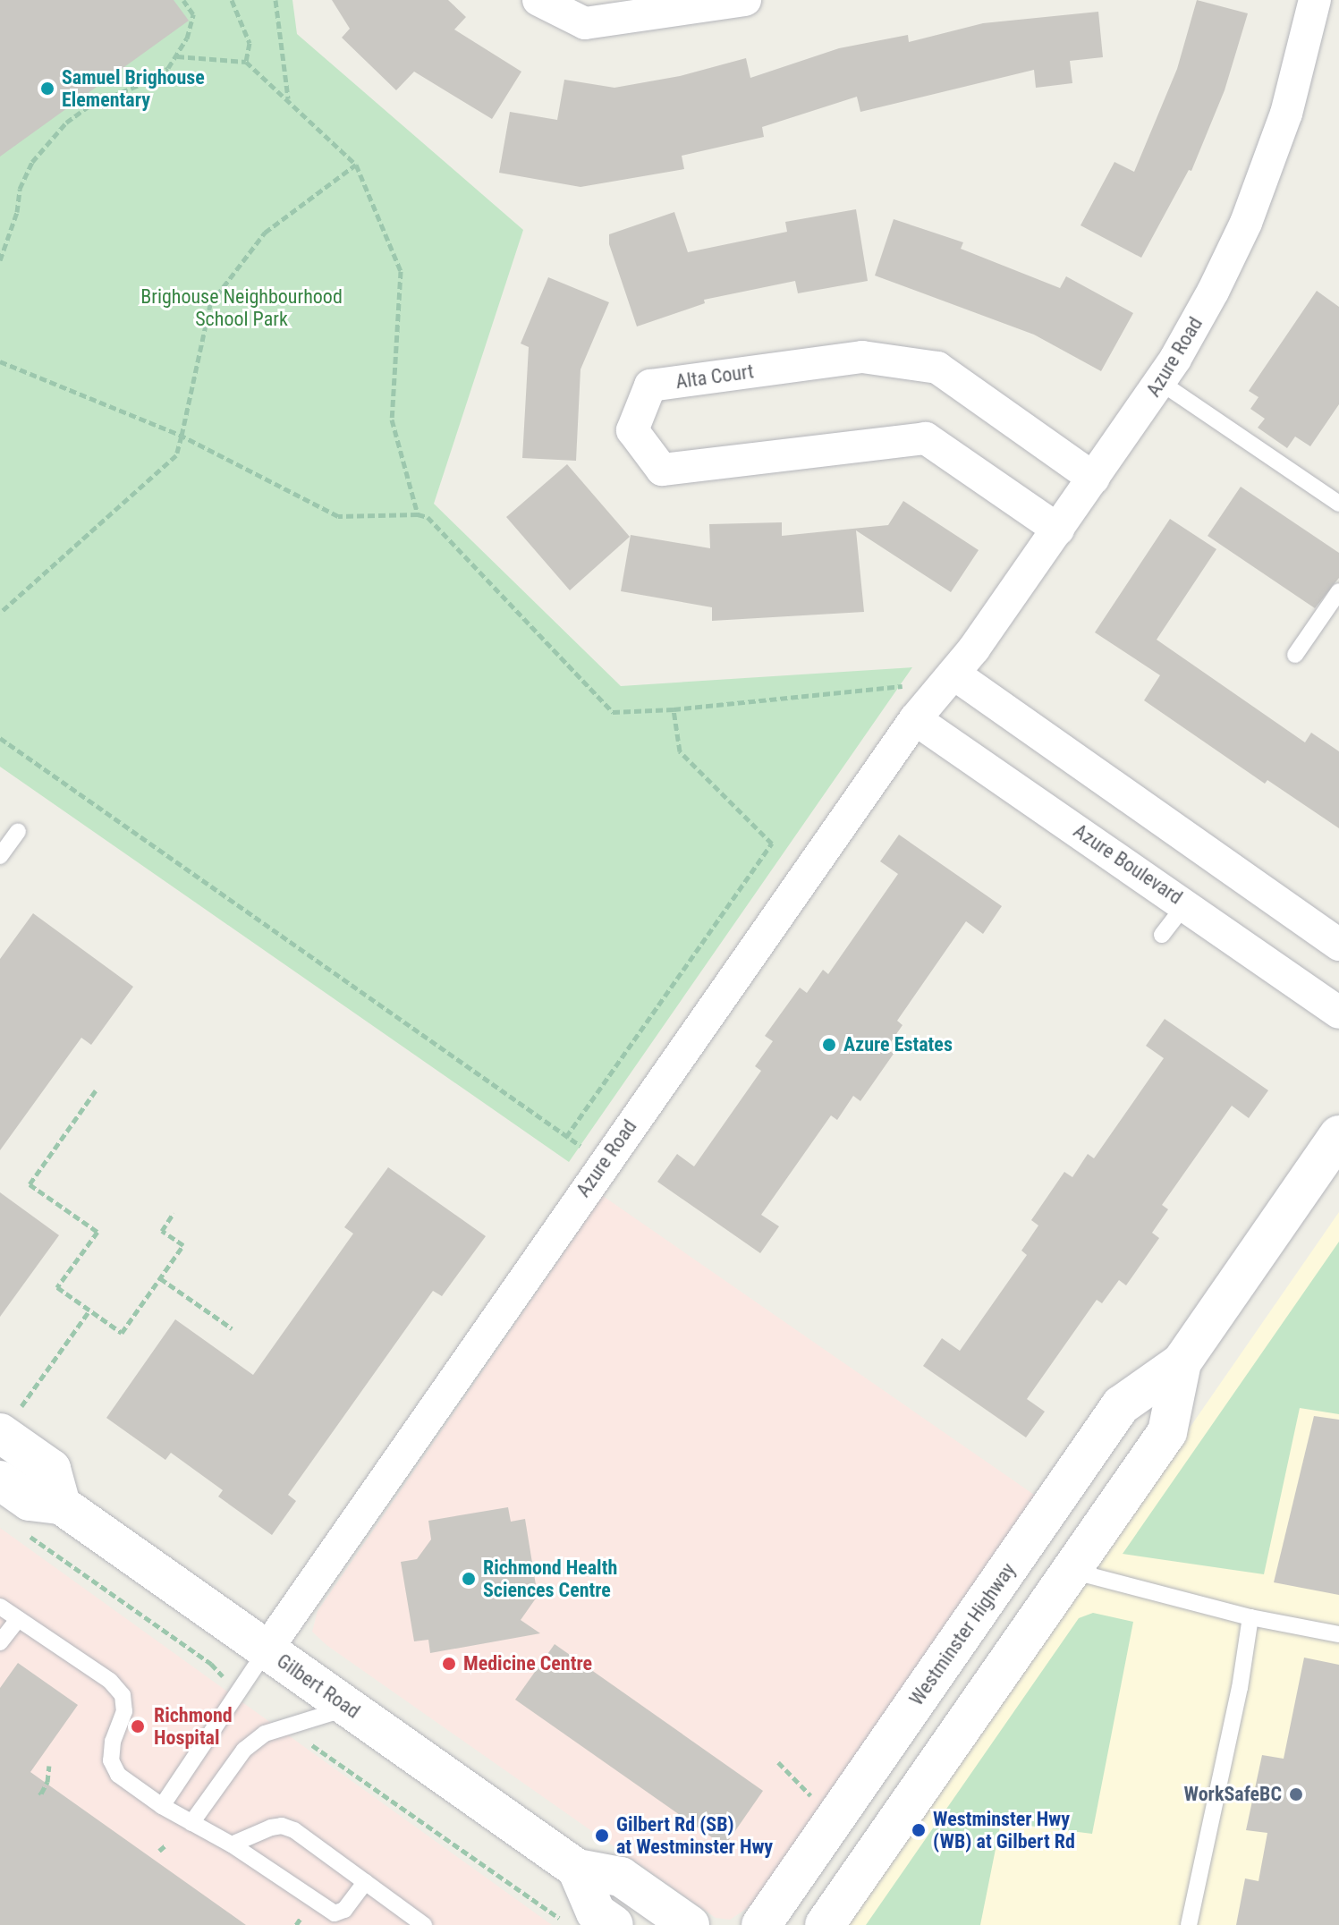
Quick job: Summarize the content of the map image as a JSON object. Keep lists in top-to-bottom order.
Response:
{
  "streets": {
    "main road": ["Westminster Highway", "Gilbert Road"],
    "street": ["Azure Road", "Alta Court", "Azure Boulevard"]
  },
  "crossings": [
    ["Azure Road", "Alta Court"],
    ["Azure Road", "Azure Boulevard"],
    ["Azure Road", "Gilbert Road"]
  ],
  "parks": ["Brighouse Neighbourhood School Park"],
  "places": [
    "Samuel Brighouse Elementary",
    "Azure Estates",
    "Richmond Health Sciences Centre",
    "Medicine Centre",
    "Richmond Hospital",
    "WorkSafeBC",
    "Westminster Hwy (WB) at Gilbert Rd",
    "Gilbert Rd (SB) at Westminster Hwy"
  ]
}
